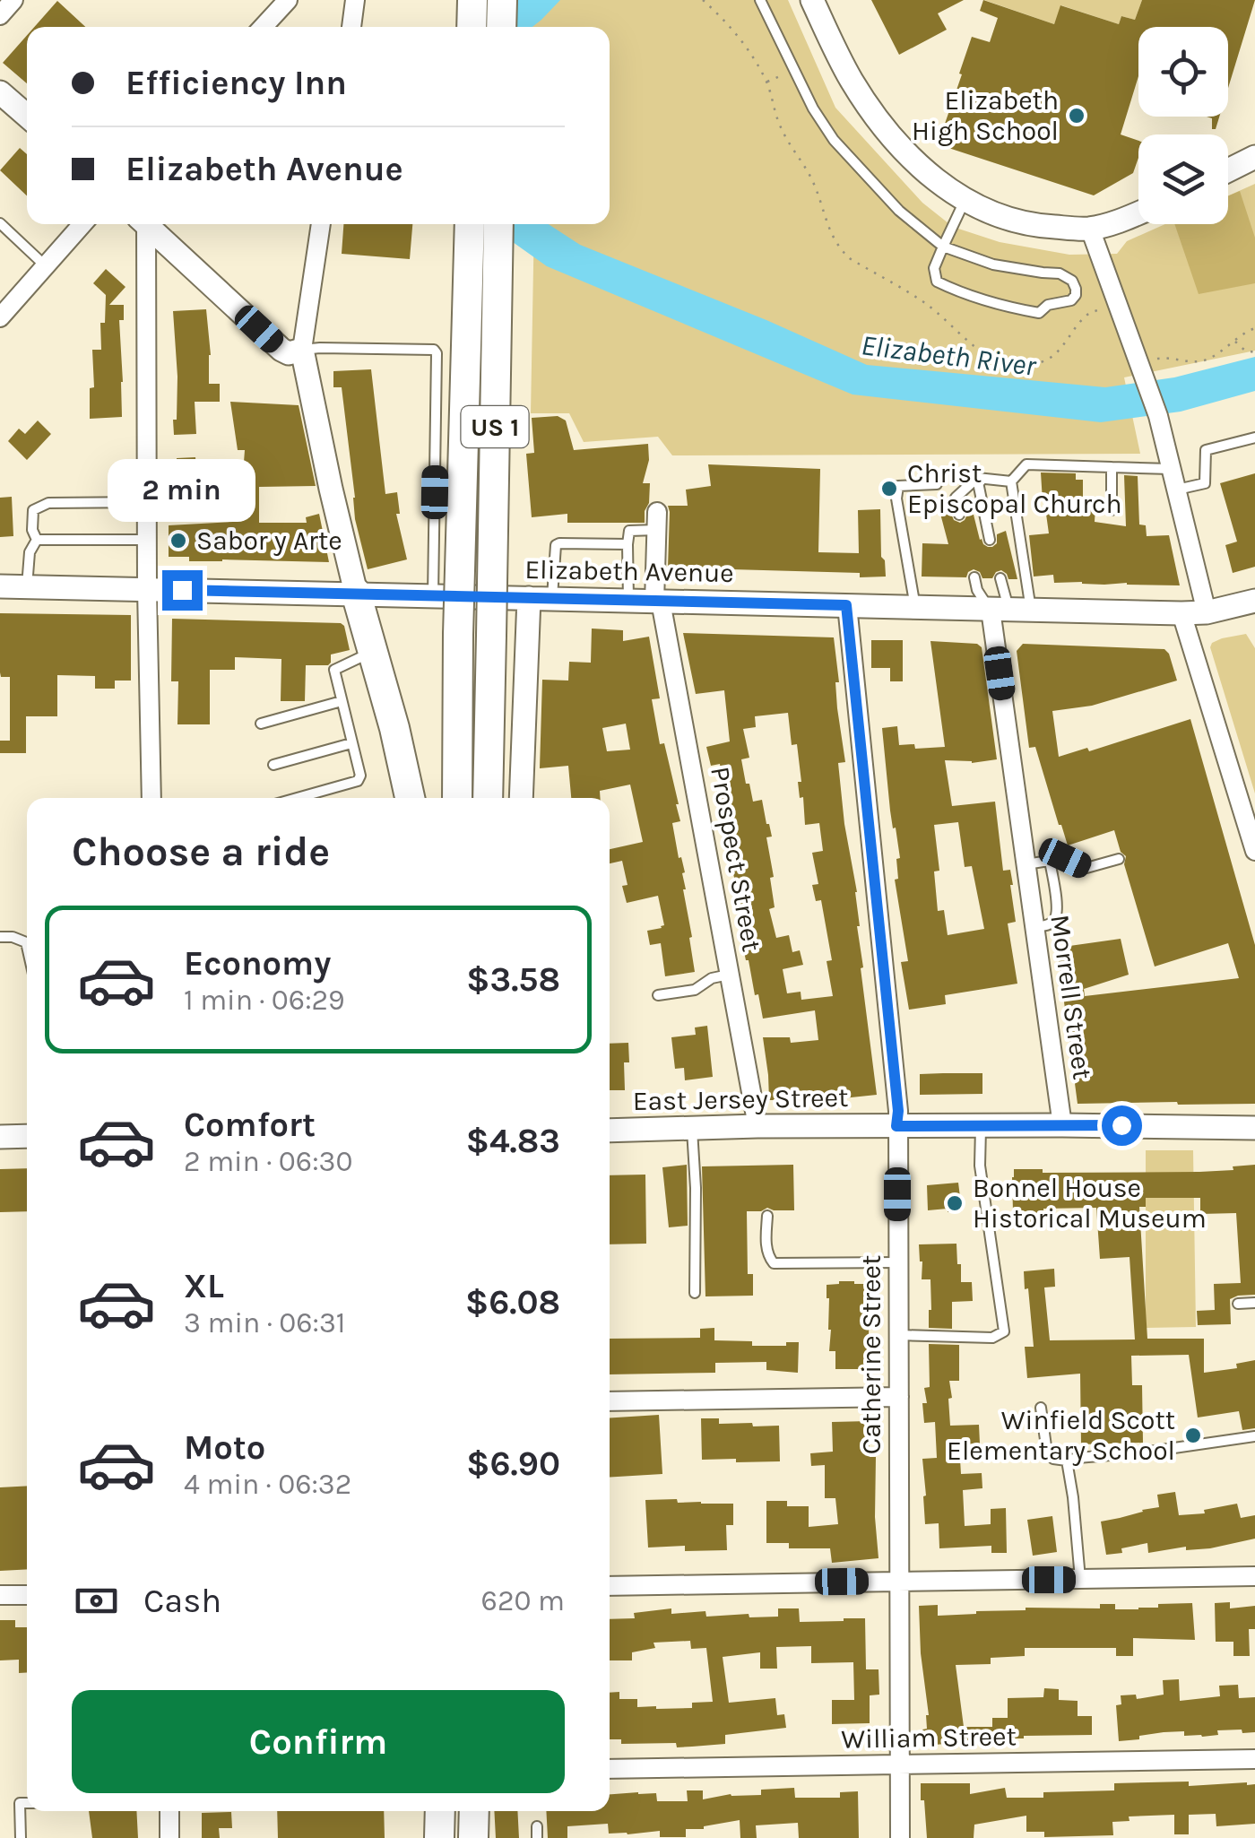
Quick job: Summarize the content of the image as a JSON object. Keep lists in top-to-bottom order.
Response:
{
  "streets": {
    "highway": ["US 1"],
    "street": [
      "Elizabeth Avenue",
      "Prospect Street",
      "Morrell Street",
      "East Jersey Street",
      "Catherine Street",
      "William Street"
    ]
  },
  "crossings": [
    ["Elizabeth Avenue", "Prospect Street"],
    ["Elizabeth Avenue", "Morrell Street"],
    ["Elizabeth Avenue", "Catherine Street"],
    ["Prospect Street", "East Jersey Street"],
    ["Morrell Street", "East Jersey Street"],
    ["East Jersey Street", "Catherine Street"],
    ["Catherine Street", "William Street"]
  ],
  "water": ["Elizabeth River"],
  "places": [
    "Elizabeth High School",
    "Christ Episcopal Church",
    "Sabor y Arte",
    "Bonnel House Historical Museum",
    "Winfield Scott Elementary School"
  ],
  "page": {
    "banner": ["Efficiency Inn", "Elizabeth Avenue"],
    "bubble": "2 min",
    "heading": "Choose a ride",
    "list": [
      {
        "name": "Economy",
        "note": "1 min · 06:29",
        "value": "$3.58"
      },
      {
        "name": "Comfort",
        "note": "2 min · 06:30",
        "value": "$4.83"
      },
      {
        "name": "XL",
        "note": "3 min · 06:31",
        "value": "$6.08"
      },
      {
        "name": "Moto",
        "note": "4 min · 06:32",
        "value": "$6.90"
      }
    ],
    "pay": ["Cash", "620 m"],
    "buttons": "Confirm"
  }
}
